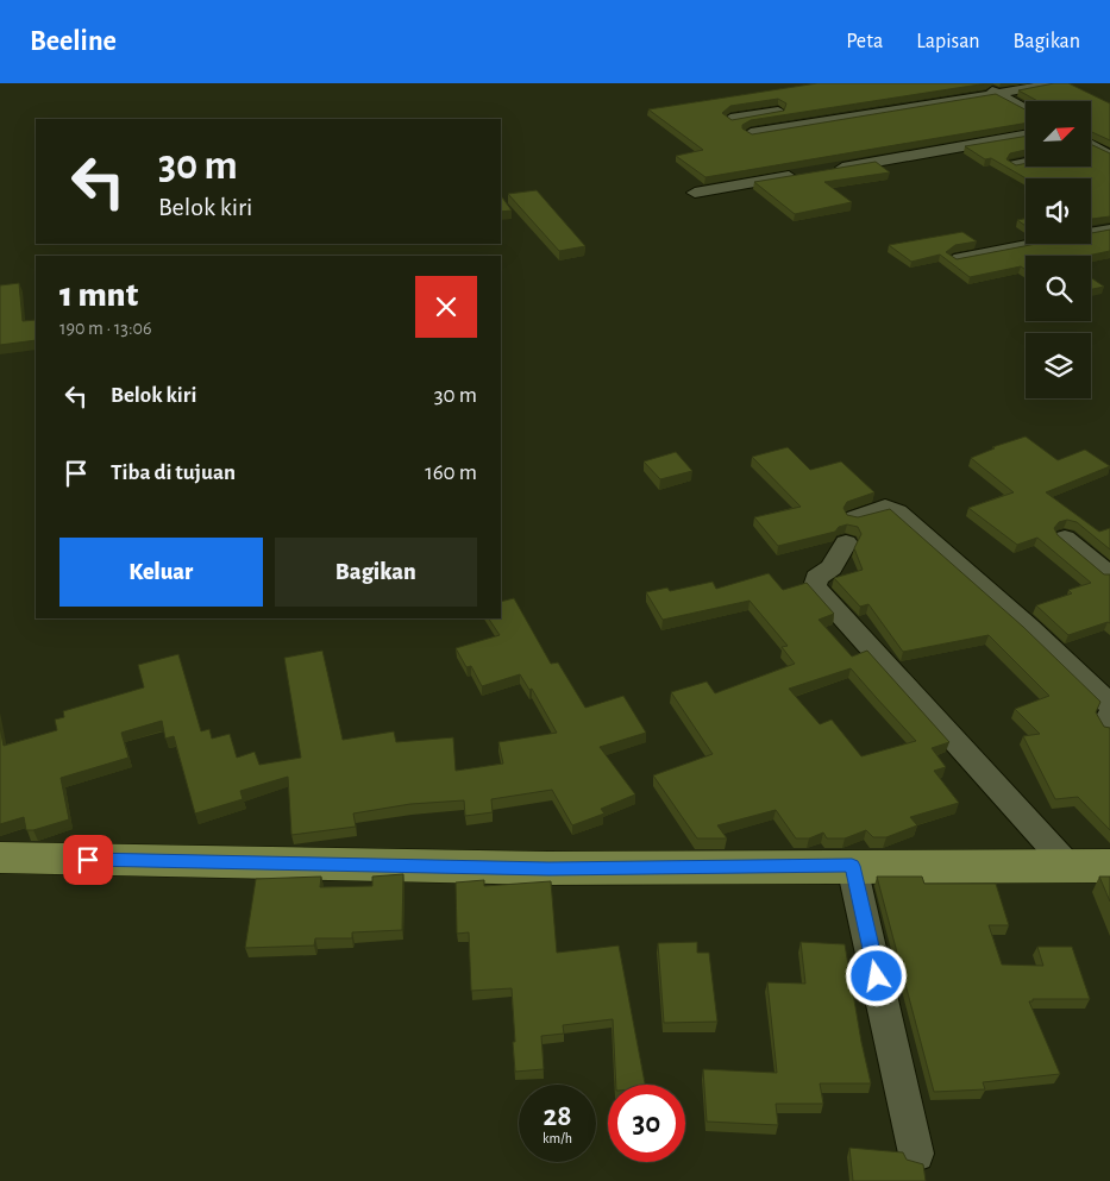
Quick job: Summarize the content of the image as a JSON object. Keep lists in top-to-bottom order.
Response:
{
  "north": "top right",
  "page": {
    "header": "Beeline",
    "nav": ["Peta", "Lapisan", "Bagikan"],
    "turn": ["30 m", "Belok kiri"],
    "heading": ["1 mnt", "190 m · 13:06"],
    "list": [
      {
        "name": "Belok kiri",
        "value": "30 m"
      },
      {
        "name": "Tiba di tujuan",
        "value": "160 m"
      }
    ],
    "buttons": ["Keluar", "Bagikan"],
    "speed": "28 km/h",
    "limit": "30"
  }
}
